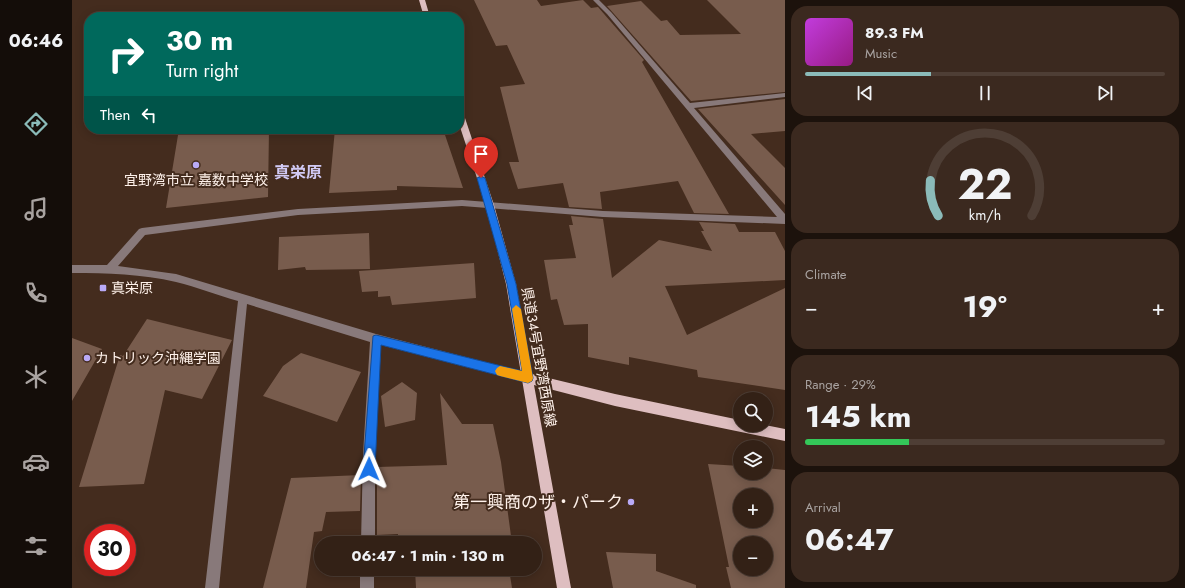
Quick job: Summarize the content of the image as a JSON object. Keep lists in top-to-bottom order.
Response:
{
  "streets": {
    "main road": ["県道34号宜野湾西原線"]
  },
  "districts": ["真栄原"],
  "places": {
    "other": ["宜野湾市立 嘉数中学校", "カトリック沖縄学園", "第一興商のザ・パーク"],
    "transit": ["真栄原"]
  },
  "page": {
    "tabs": "06:46",
    "turn": ["30 m", "Turn right"],
    "song": ["89.3 FM", "Music"],
    "then": "Then",
    "tile": [
      "Climate",
      ["Range · 29%", "145 km"],
      ["Arrival", "06:47"]
    ],
    "heat": ["−", "19°", "+"],
    "map_buttons": ["+", "−"],
    "limit": "30",
    "trip": "06:47 · 1 min · 130 m",
    "gauge": ["22", "km/h"]
  }
}
